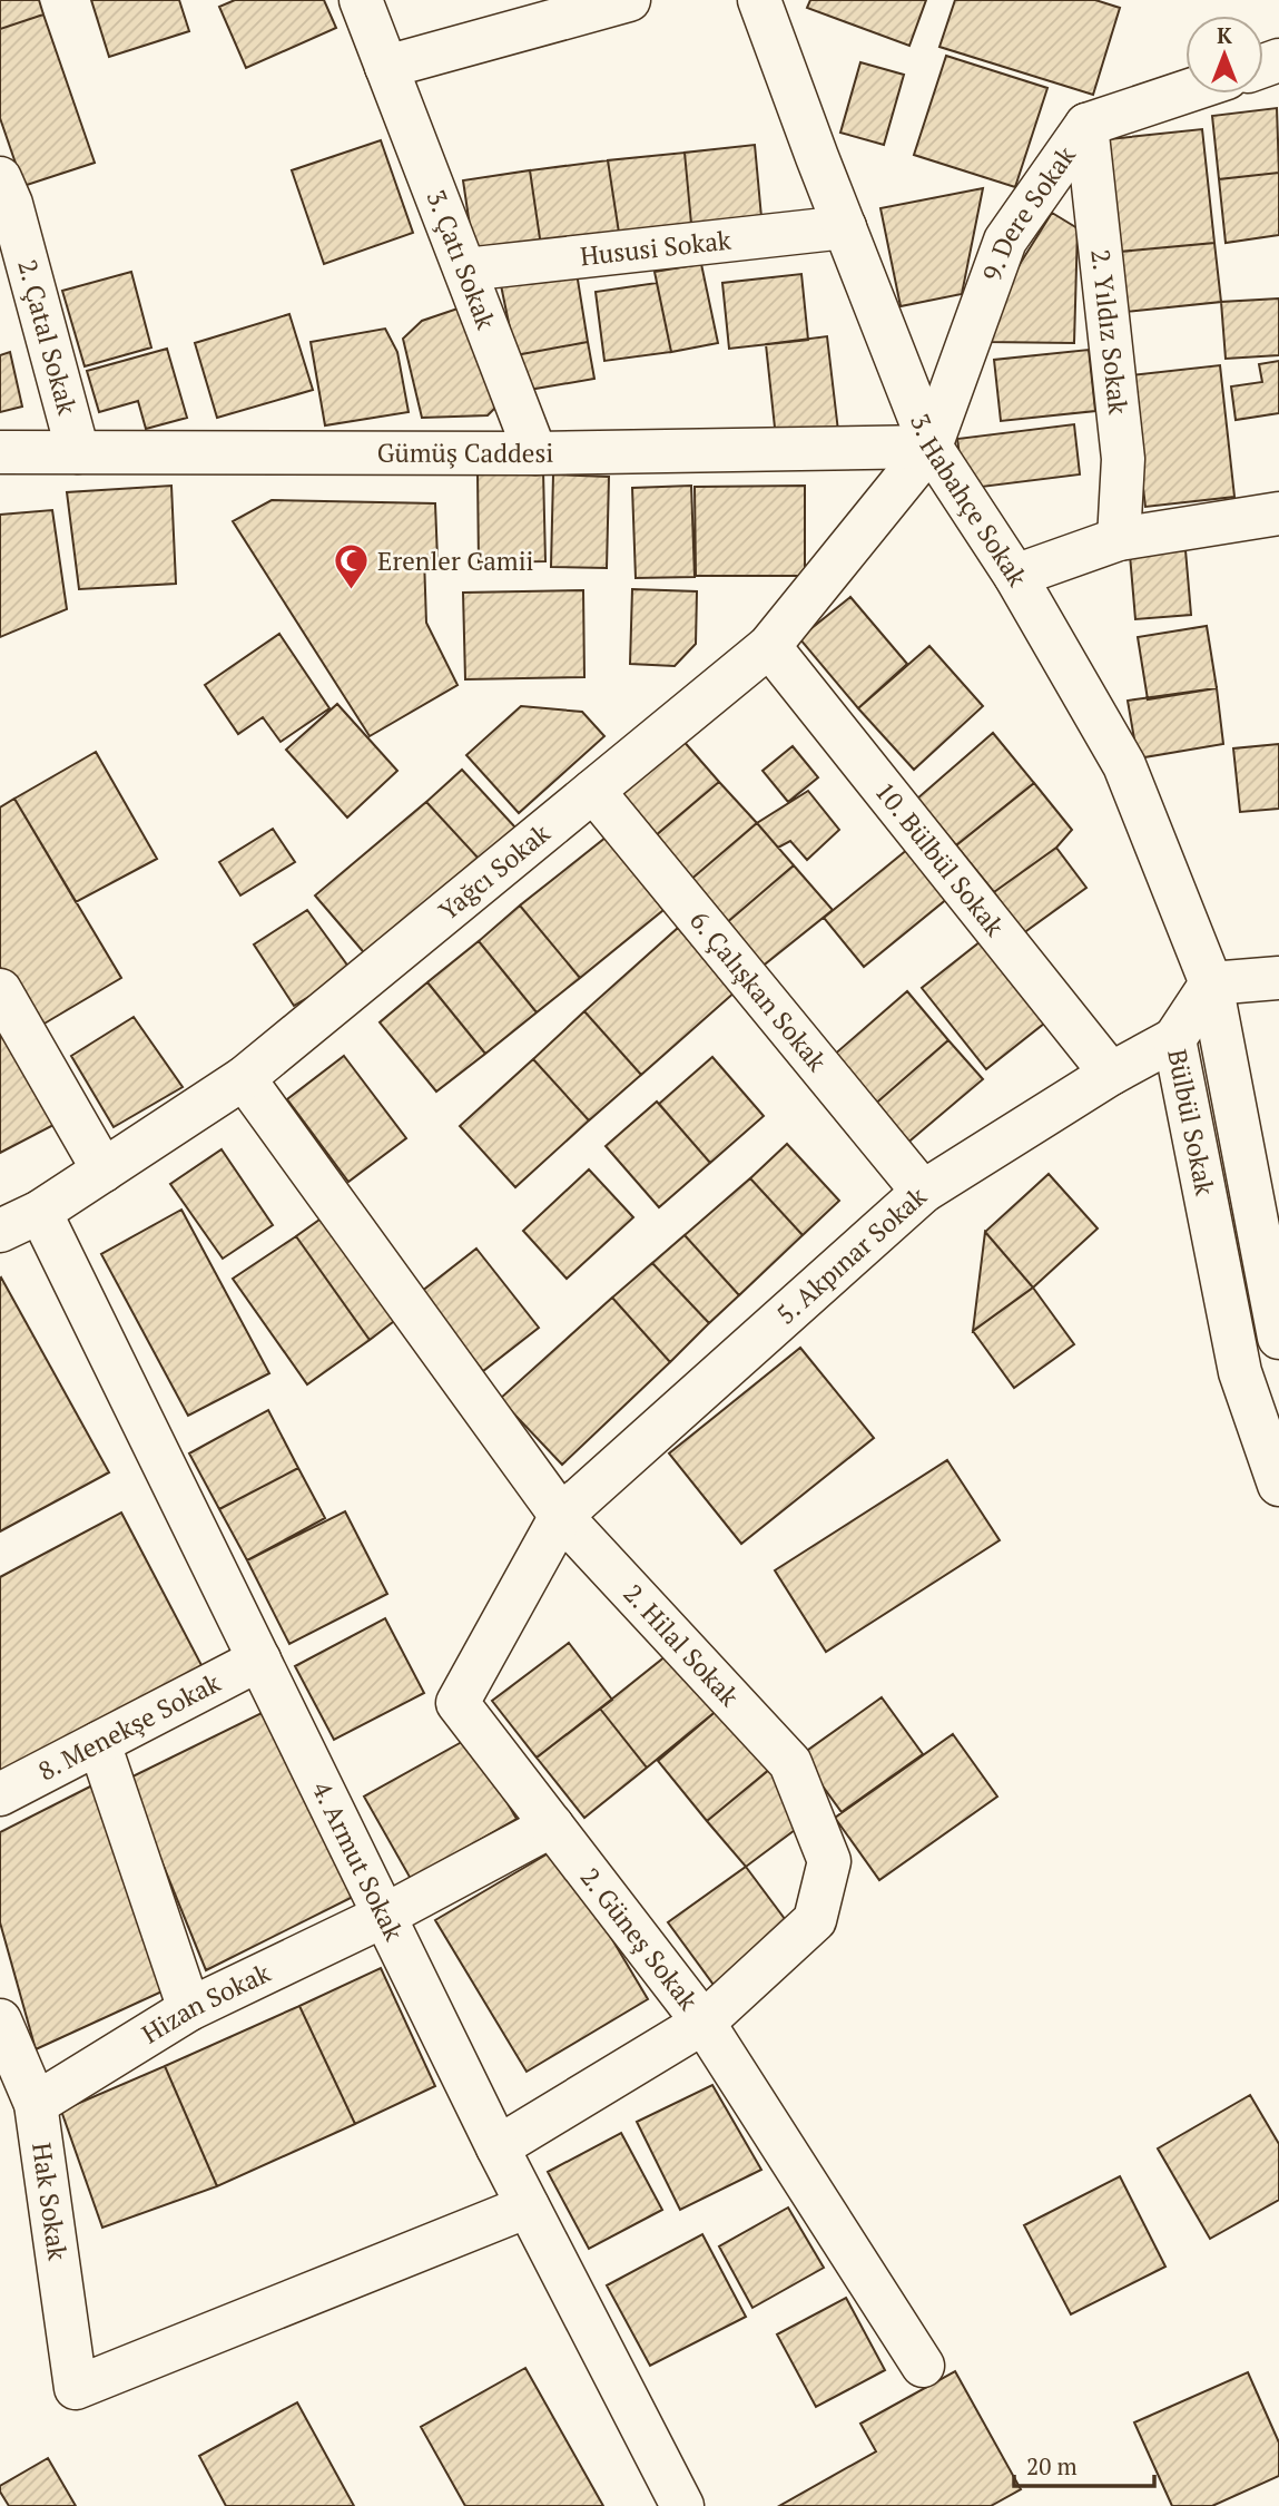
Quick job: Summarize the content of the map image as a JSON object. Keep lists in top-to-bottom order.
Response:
{
  "streets": {
    "street": [
      "9. Dere Sokak",
      "Hususi Sokak",
      "3. Çatı Sokak",
      "2. Yıldız Sokak",
      "2. Çatal Sokak",
      "Gümüş Caddesi",
      "3. Habahçe Sokak",
      "10. Bülbül Sokak",
      "Yağcı Sokak",
      "6. Çalışkan Sokak",
      "Bülbül Sokak",
      "5. Akpınar Sokak",
      "2. Hilal Sokak",
      "8. Menekşe Sokak",
      "4. Armut Sokak",
      "2. Güneş Sokak",
      "Hizan Sokak",
      "Hak Sokak"
    ]
  },
  "crossings": [
    ["9. Dere Sokak", "2. Yıldız Sokak"],
    ["9. Dere Sokak", "Gümüş Caddesi"],
    ["9. Dere Sokak", "3. Habahçe Sokak"],
    ["9. Dere Sokak", "Yağcı Sokak"],
    ["Hususi Sokak", "3. Çatı Sokak"],
    ["Hususi Sokak", "3. Habahçe Sokak"],
    ["3. Çatı Sokak", "Gümüş Caddesi"],
    ["2. Çatal Sokak", "Gümüş Caddesi"],
    ["Gümüş Caddesi", "3. Habahçe Sokak"],
    ["Gümüş Caddesi", "Yağcı Sokak"],
    ["3. Habahçe Sokak", "Yağcı Sokak"],
    ["3. Habahçe Sokak", "Bülbül Sokak"],
    ["10. Bülbül Sokak", "Yağcı Sokak"],
    ["10. Bülbül Sokak", "5. Akpınar Sokak"],
    ["Yağcı Sokak", "6. Çalışkan Sokak"],
    ["Yağcı Sokak", "2. Hilal Sokak"],
    ["Yağcı Sokak", "4. Armut Sokak"],
    ["6. Çalışkan Sokak", "5. Akpınar Sokak"],
    ["Bülbül Sokak", "5. Akpınar Sokak"],
    ["5. Akpınar Sokak", "2. Hilal Sokak"],
    ["5. Akpınar Sokak", "2. Güneş Sokak"],
    ["2. Hilal Sokak", "4. Armut Sokak"],
    ["2. Hilal Sokak", "2. Güneş Sokak"],
    ["8. Menekşe Sokak", "4. Armut Sokak"],
    ["4. Armut Sokak", "Hizan Sokak"],
    ["4. Armut Sokak", "Hak Sokak"],
    ["2. Güneş Sokak", "Hizan Sokak"],
    ["Hizan Sokak", "Hak Sokak"]
  ],
  "places": {
    "mosque": ["Erenler Camii"]
  },
  "scale_bar": "20 m",
  "north": "top"
}
